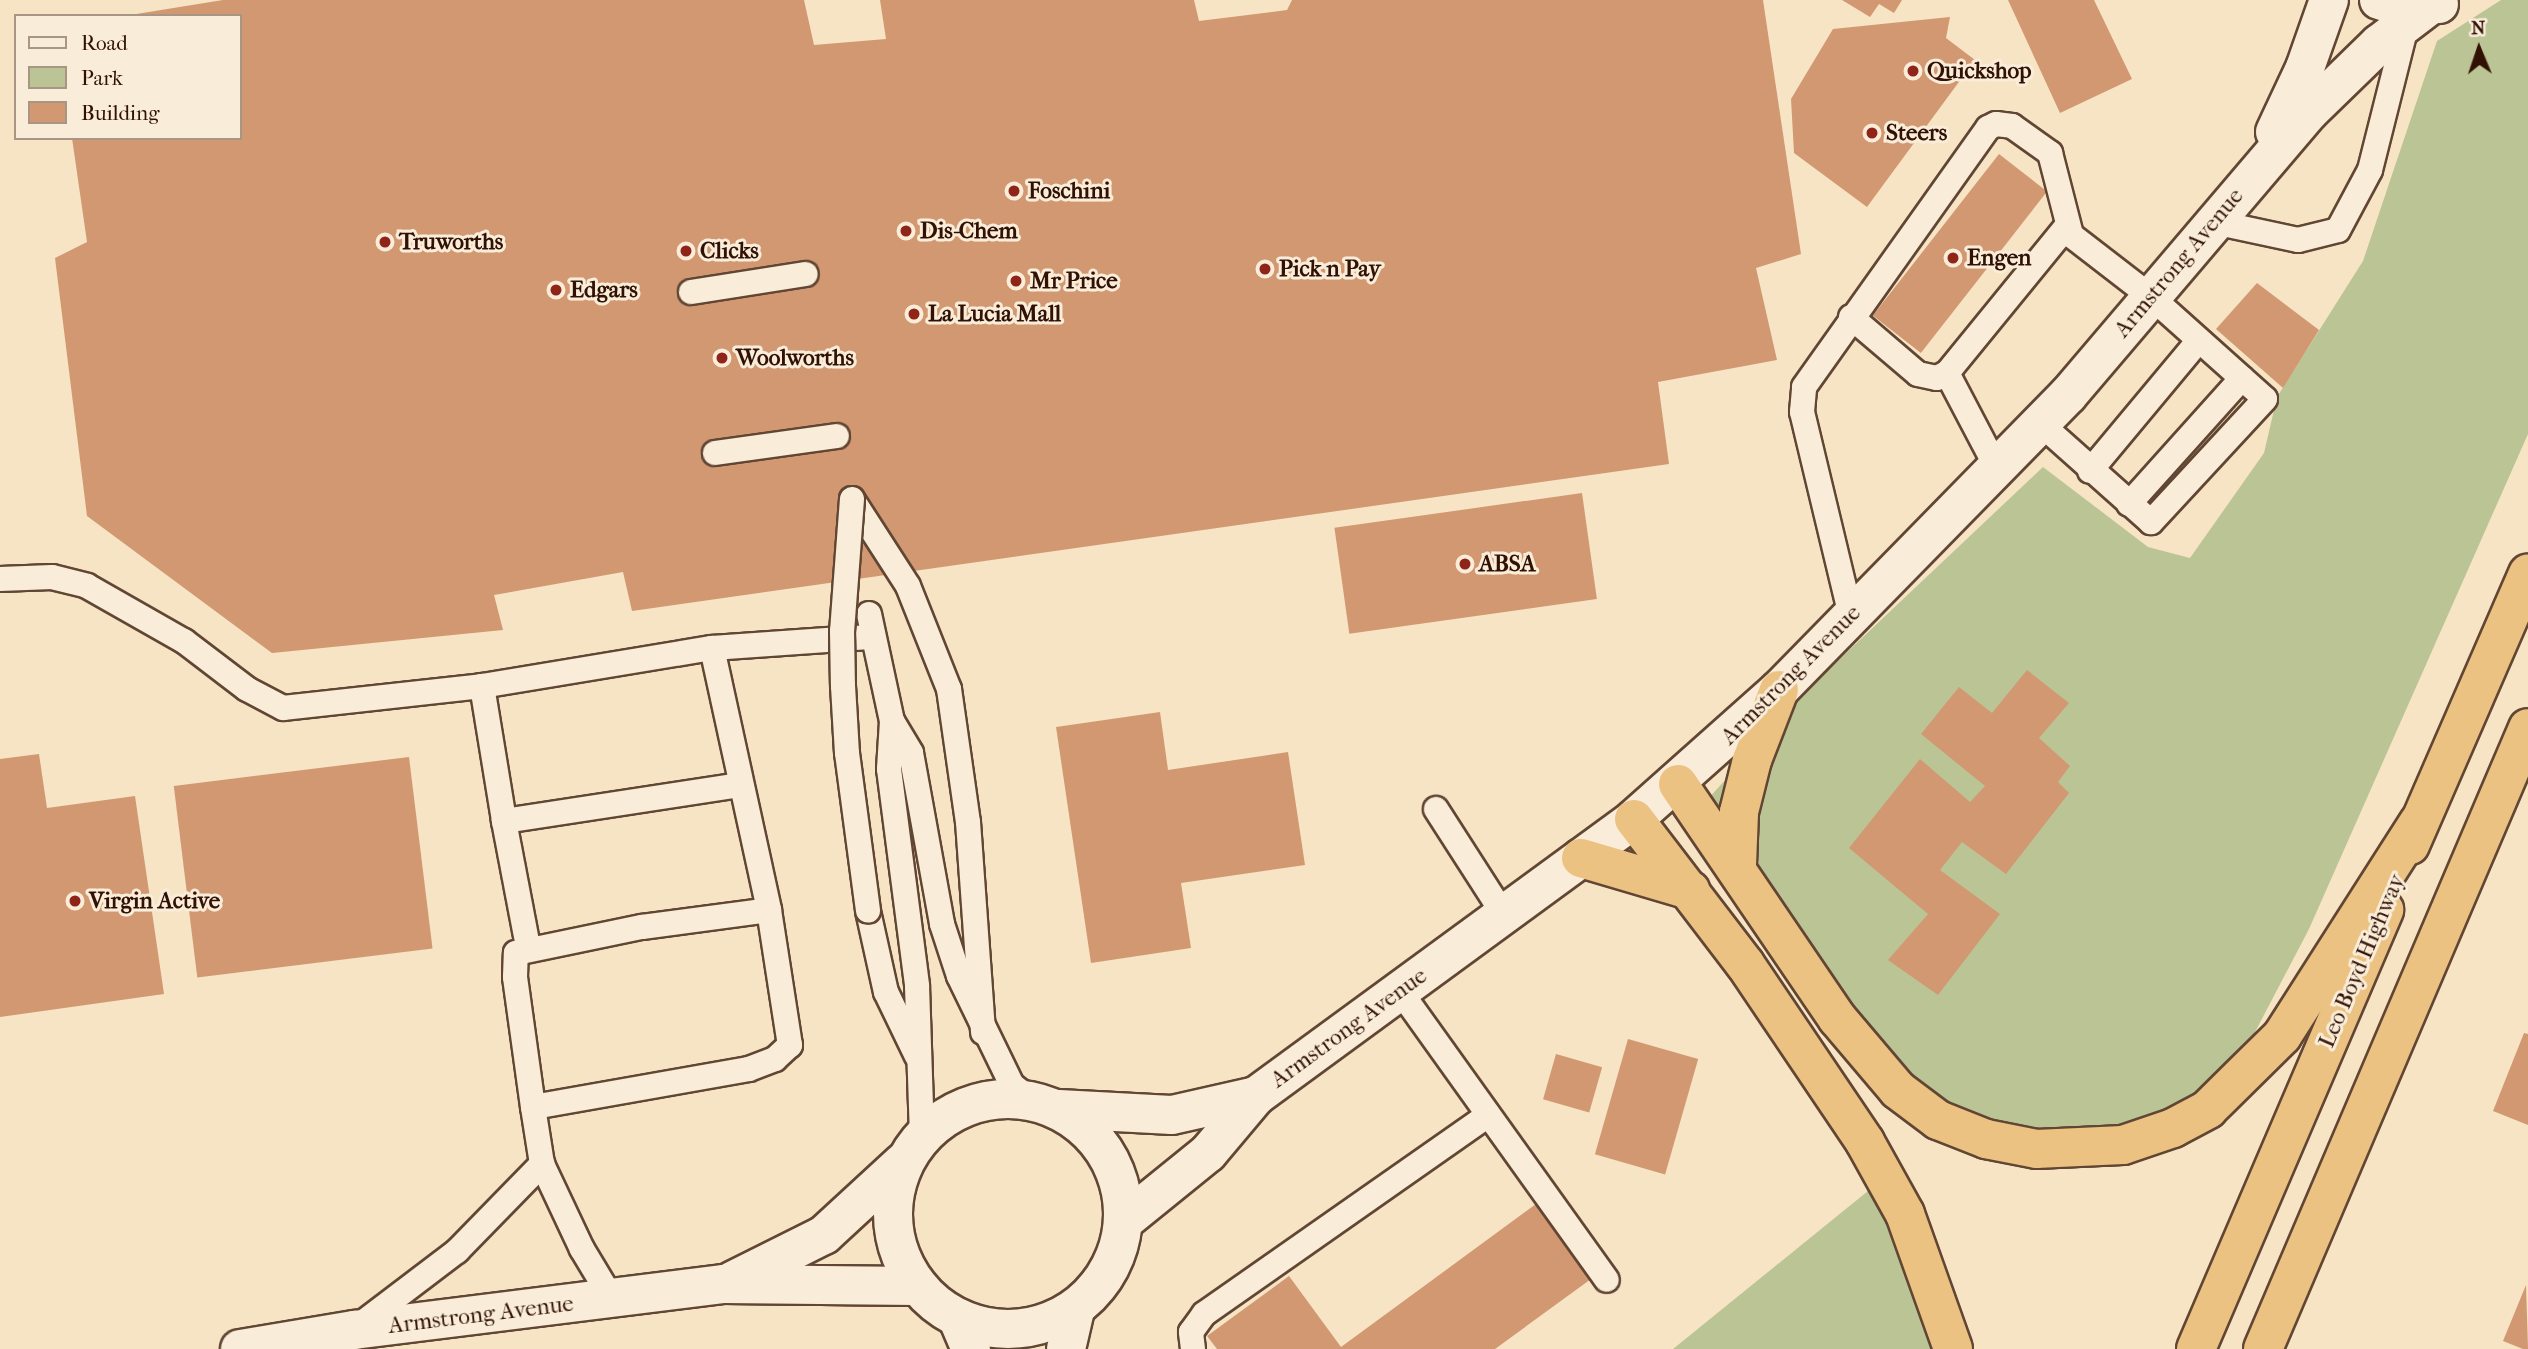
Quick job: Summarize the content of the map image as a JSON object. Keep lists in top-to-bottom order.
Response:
{
  "streets": {
    "highway": ["Leo Boyd Highway"],
    "street": ["Armstrong Avenue"]
  },
  "places": [
    "Quickshop",
    "Steers",
    "Foschini",
    "Dis-Chem",
    "Truworths",
    "Clicks",
    "Engen",
    "Pick n Pay",
    "Mr Price",
    "Edgars",
    "La Lucia Mall",
    "Woolworths",
    "ABSA",
    "Virgin Active"
  ],
  "legend": ["Road", "Park", "Building"],
  "north": "top"
}
